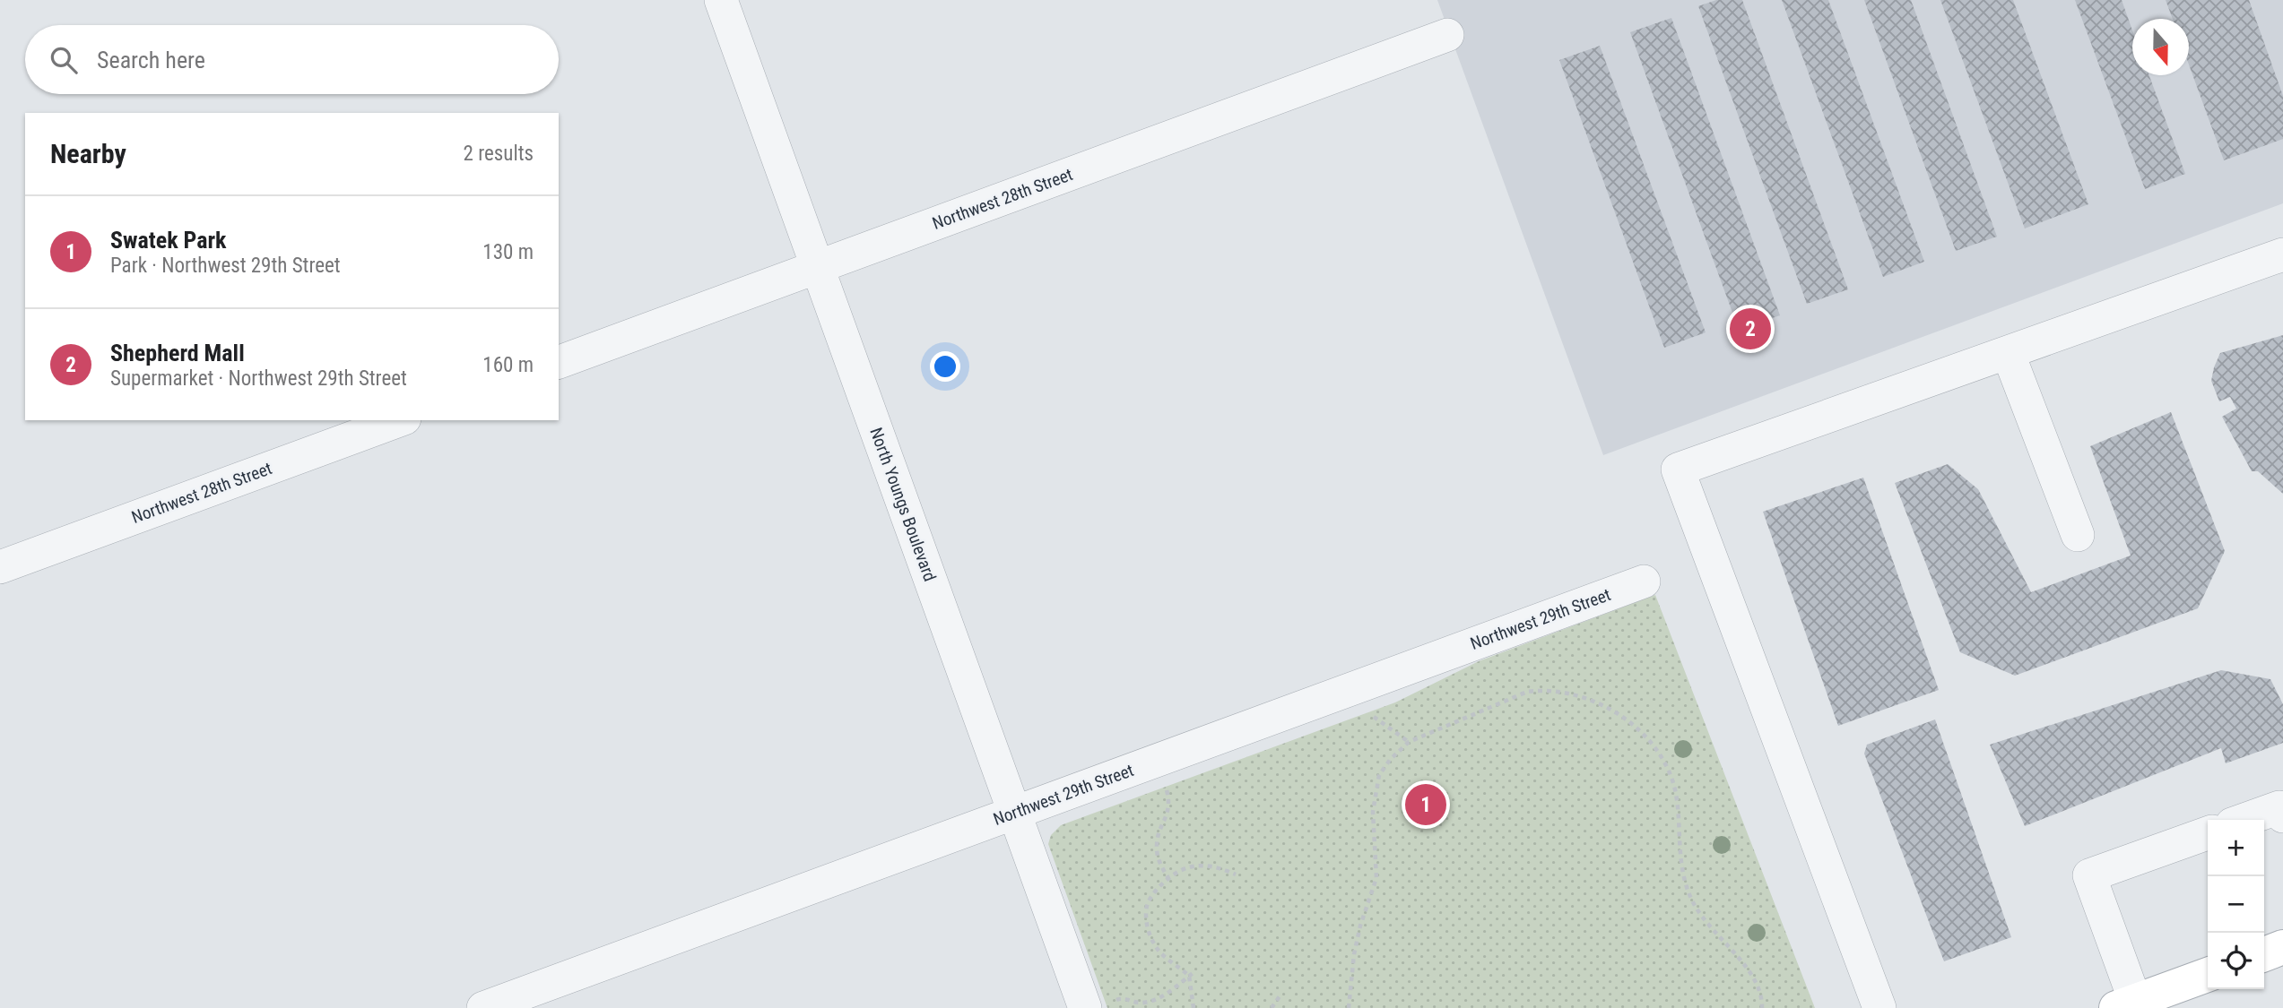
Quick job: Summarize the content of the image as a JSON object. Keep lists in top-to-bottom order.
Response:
{
  "streets": {
    "street": ["Northwest 28th Street", "North Youngs Boulevard", "Northwest 29th Street"]
  },
  "crossings": [
    ["Northwest 28th Street", "North Youngs Boulevard"],
    ["North Youngs Boulevard", "Northwest 29th Street"]
  ],
  "north": "bottom",
  "page": {
    "search": "Search here",
    "heading": ["Nearby", "2 results"],
    "list": [
      {
        "mark": "1",
        "name": "Swatek Park",
        "note": "Park · Northwest 29th Street",
        "value": "130 m"
      },
      {
        "mark": "2",
        "name": "Shepherd Mall",
        "note": "Supermarket · Northwest 29th Street",
        "value": "160 m"
      }
    ],
    "pins": ["2", "1"],
    "map_buttons": ["+", "−"]
  }
}
